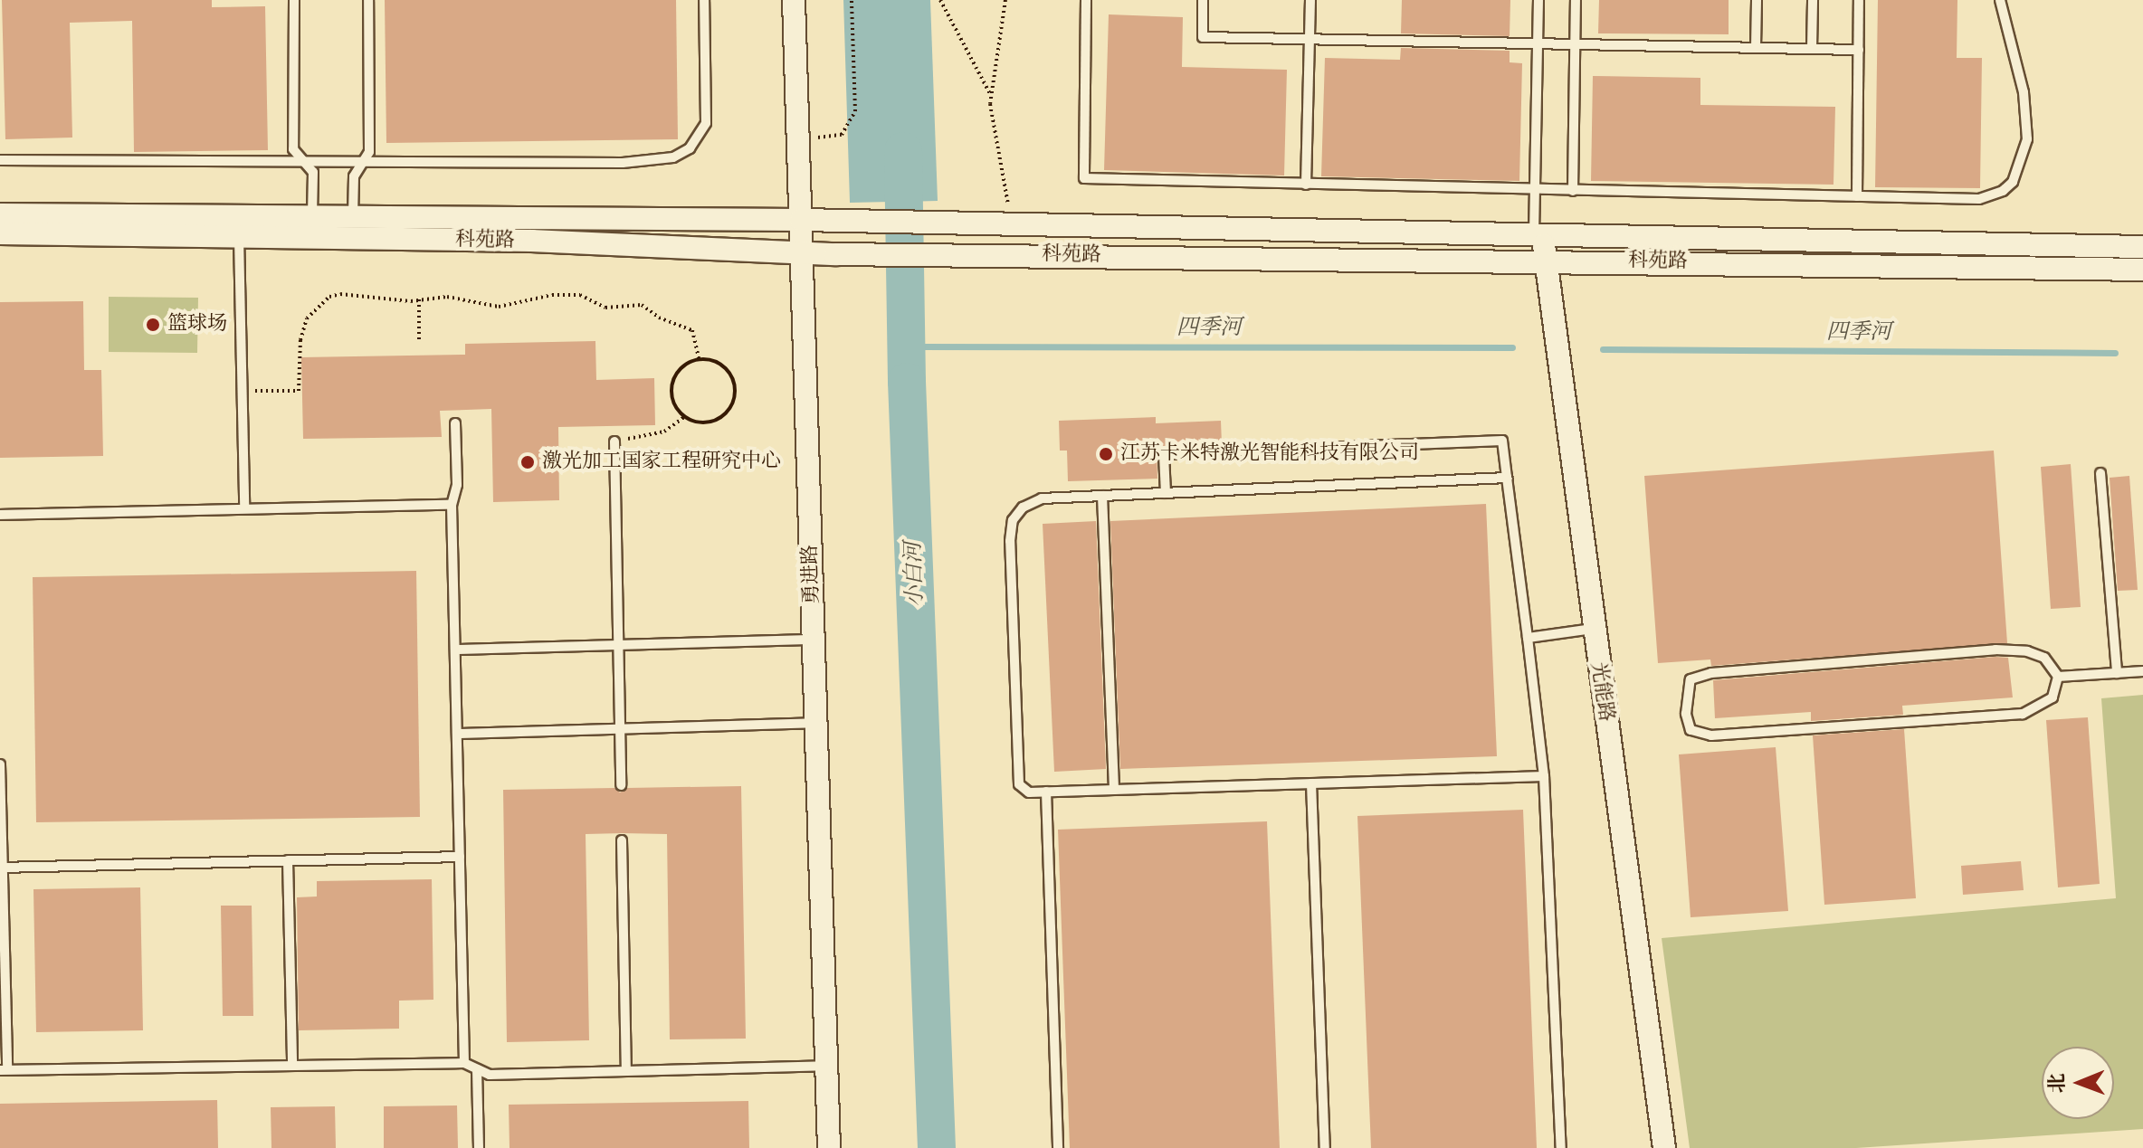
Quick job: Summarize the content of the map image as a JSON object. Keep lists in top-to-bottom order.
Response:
{
  "streets": {
    "street": ["科苑路", "勇进路", "光能路"]
  },
  "crossings": [
    ["科苑路", "勇进路"],
    ["科苑路", "光能路"]
  ],
  "water": ["四季河", "小白河"],
  "places": ["篮球场", "江苏卡米特激光智能科技有限公司", "激光加工国家工程研究中心"],
  "north": "left"
}
